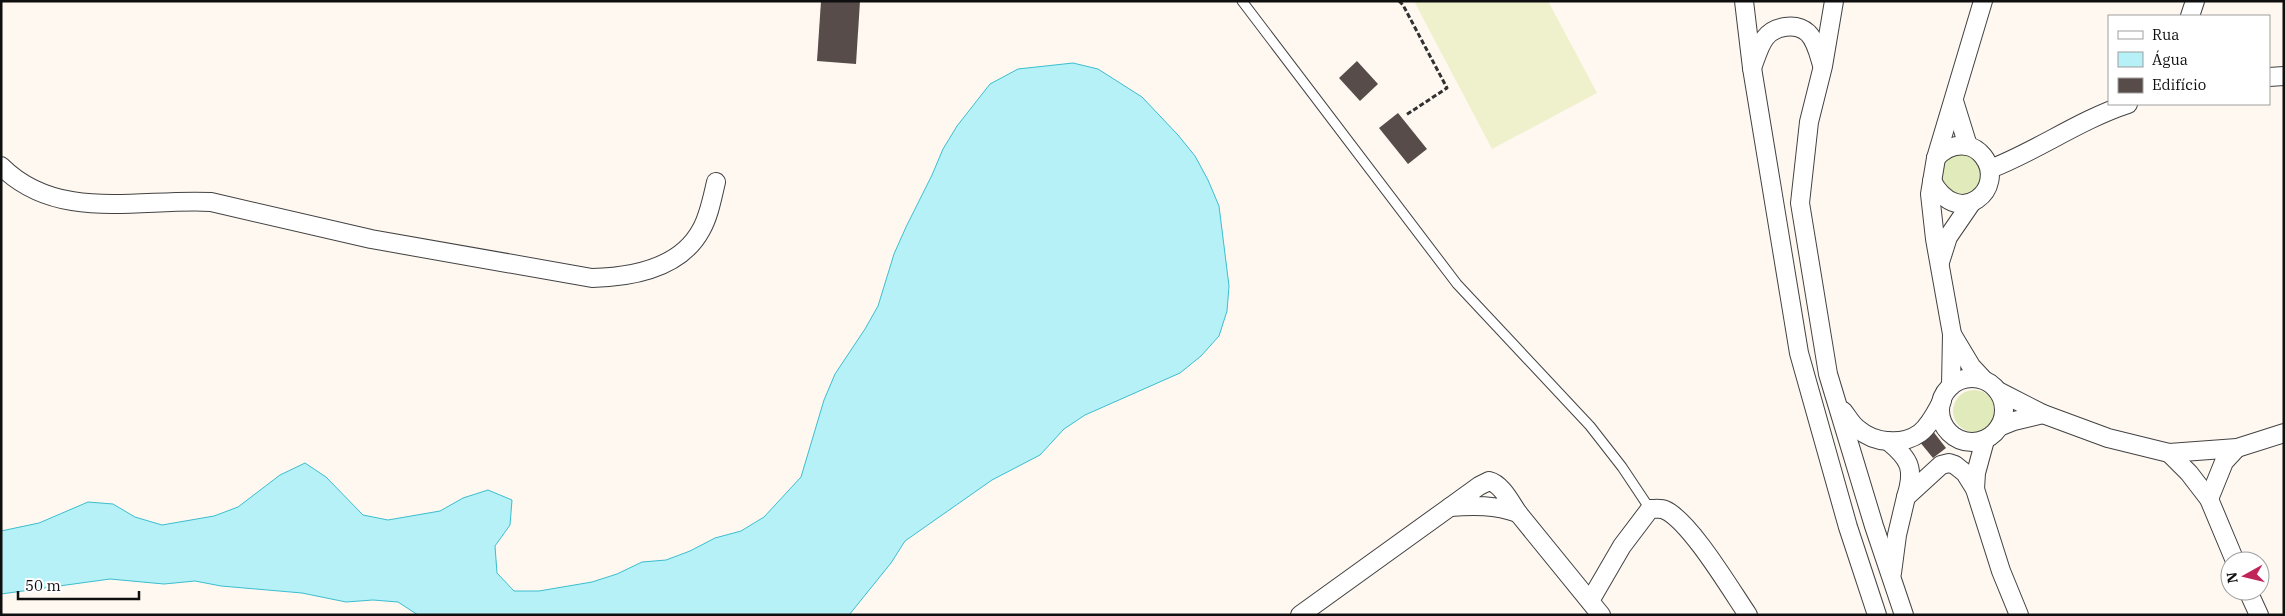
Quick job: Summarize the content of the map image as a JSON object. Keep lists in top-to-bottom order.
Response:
{
  "legend": ["Rua", "Água", "Edifício"],
  "scale_bar": "50 m",
  "north": "left"
}
